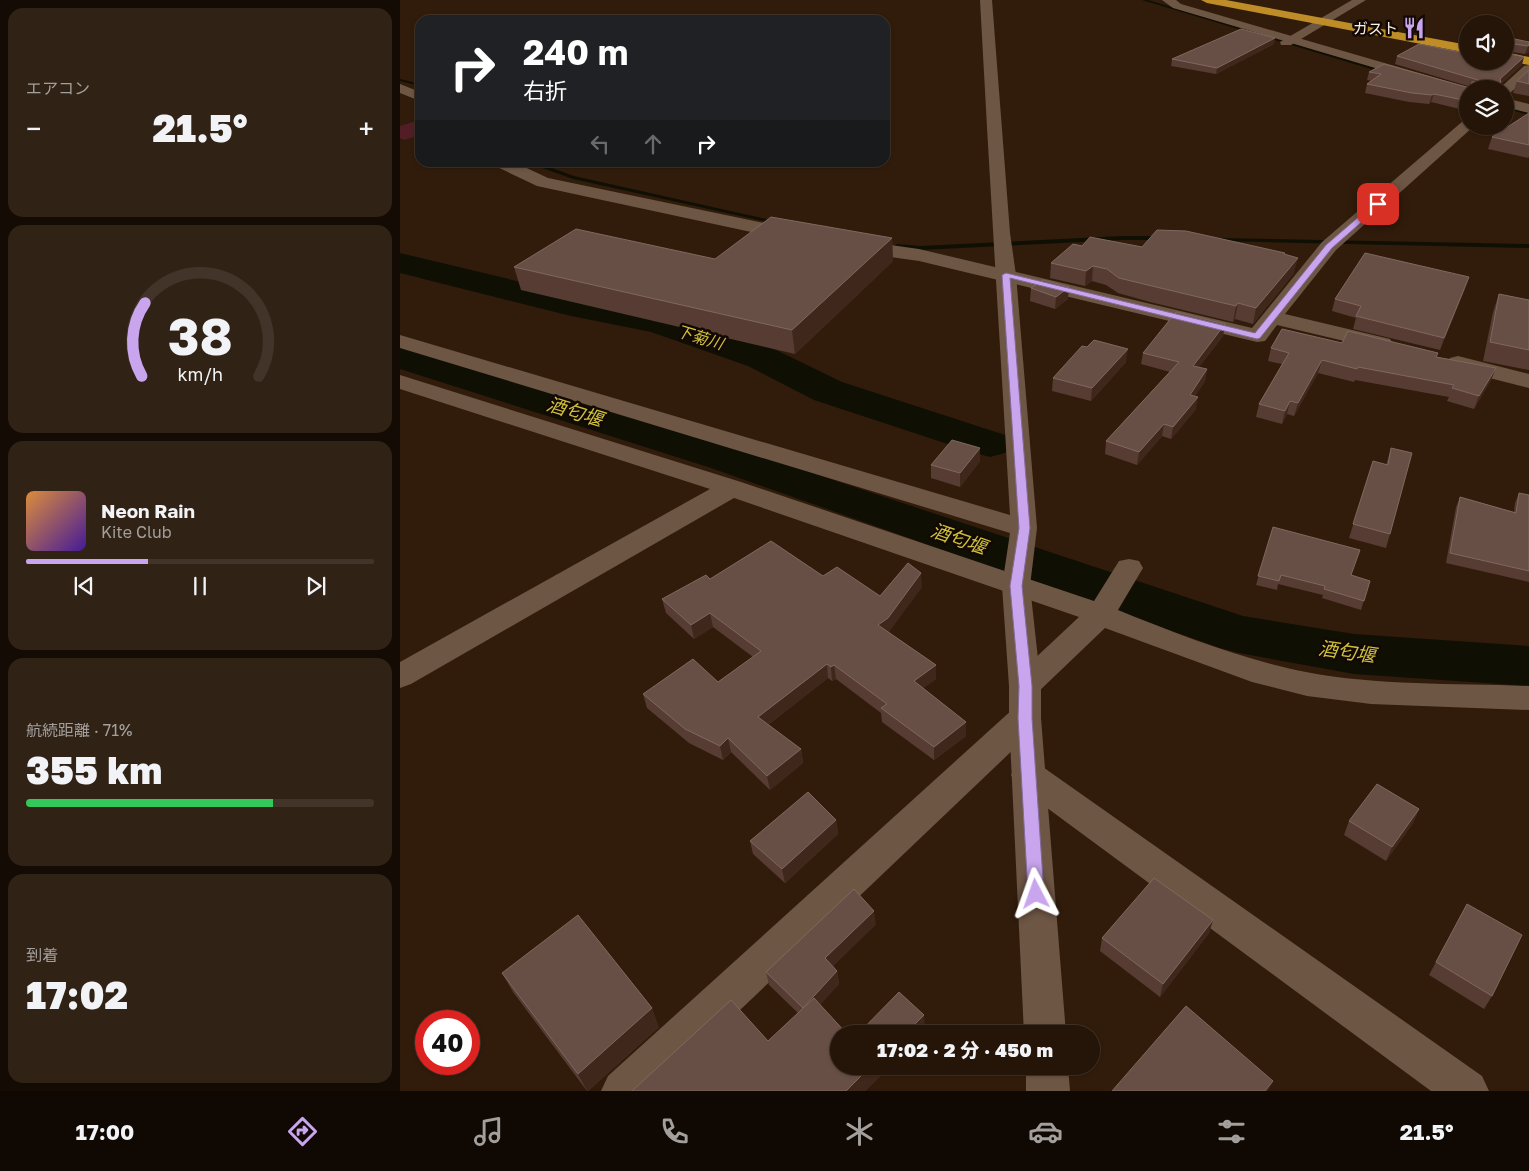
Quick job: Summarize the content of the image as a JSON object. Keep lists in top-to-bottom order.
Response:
{
  "water": ["下菊川", "酒匂堰"],
  "places": {
    "restaurant": ["ガスト"]
  },
  "page": {
    "tile": [
      "エアコン",
      ["航続距離 · 71%", "355 km"],
      ["到着", "17:02"]
    ],
    "turn": ["240 m", "右折"],
    "heat": ["−", "21.5°", "+"],
    "song": ["Neon Rain", "Kite Club"],
    "limit": "40",
    "trip": "17:02 · 2 分 · 450 m",
    "tabs": ["17:00", "21.5°"],
    "gauge": ["38", "km/h"]
  }
}
